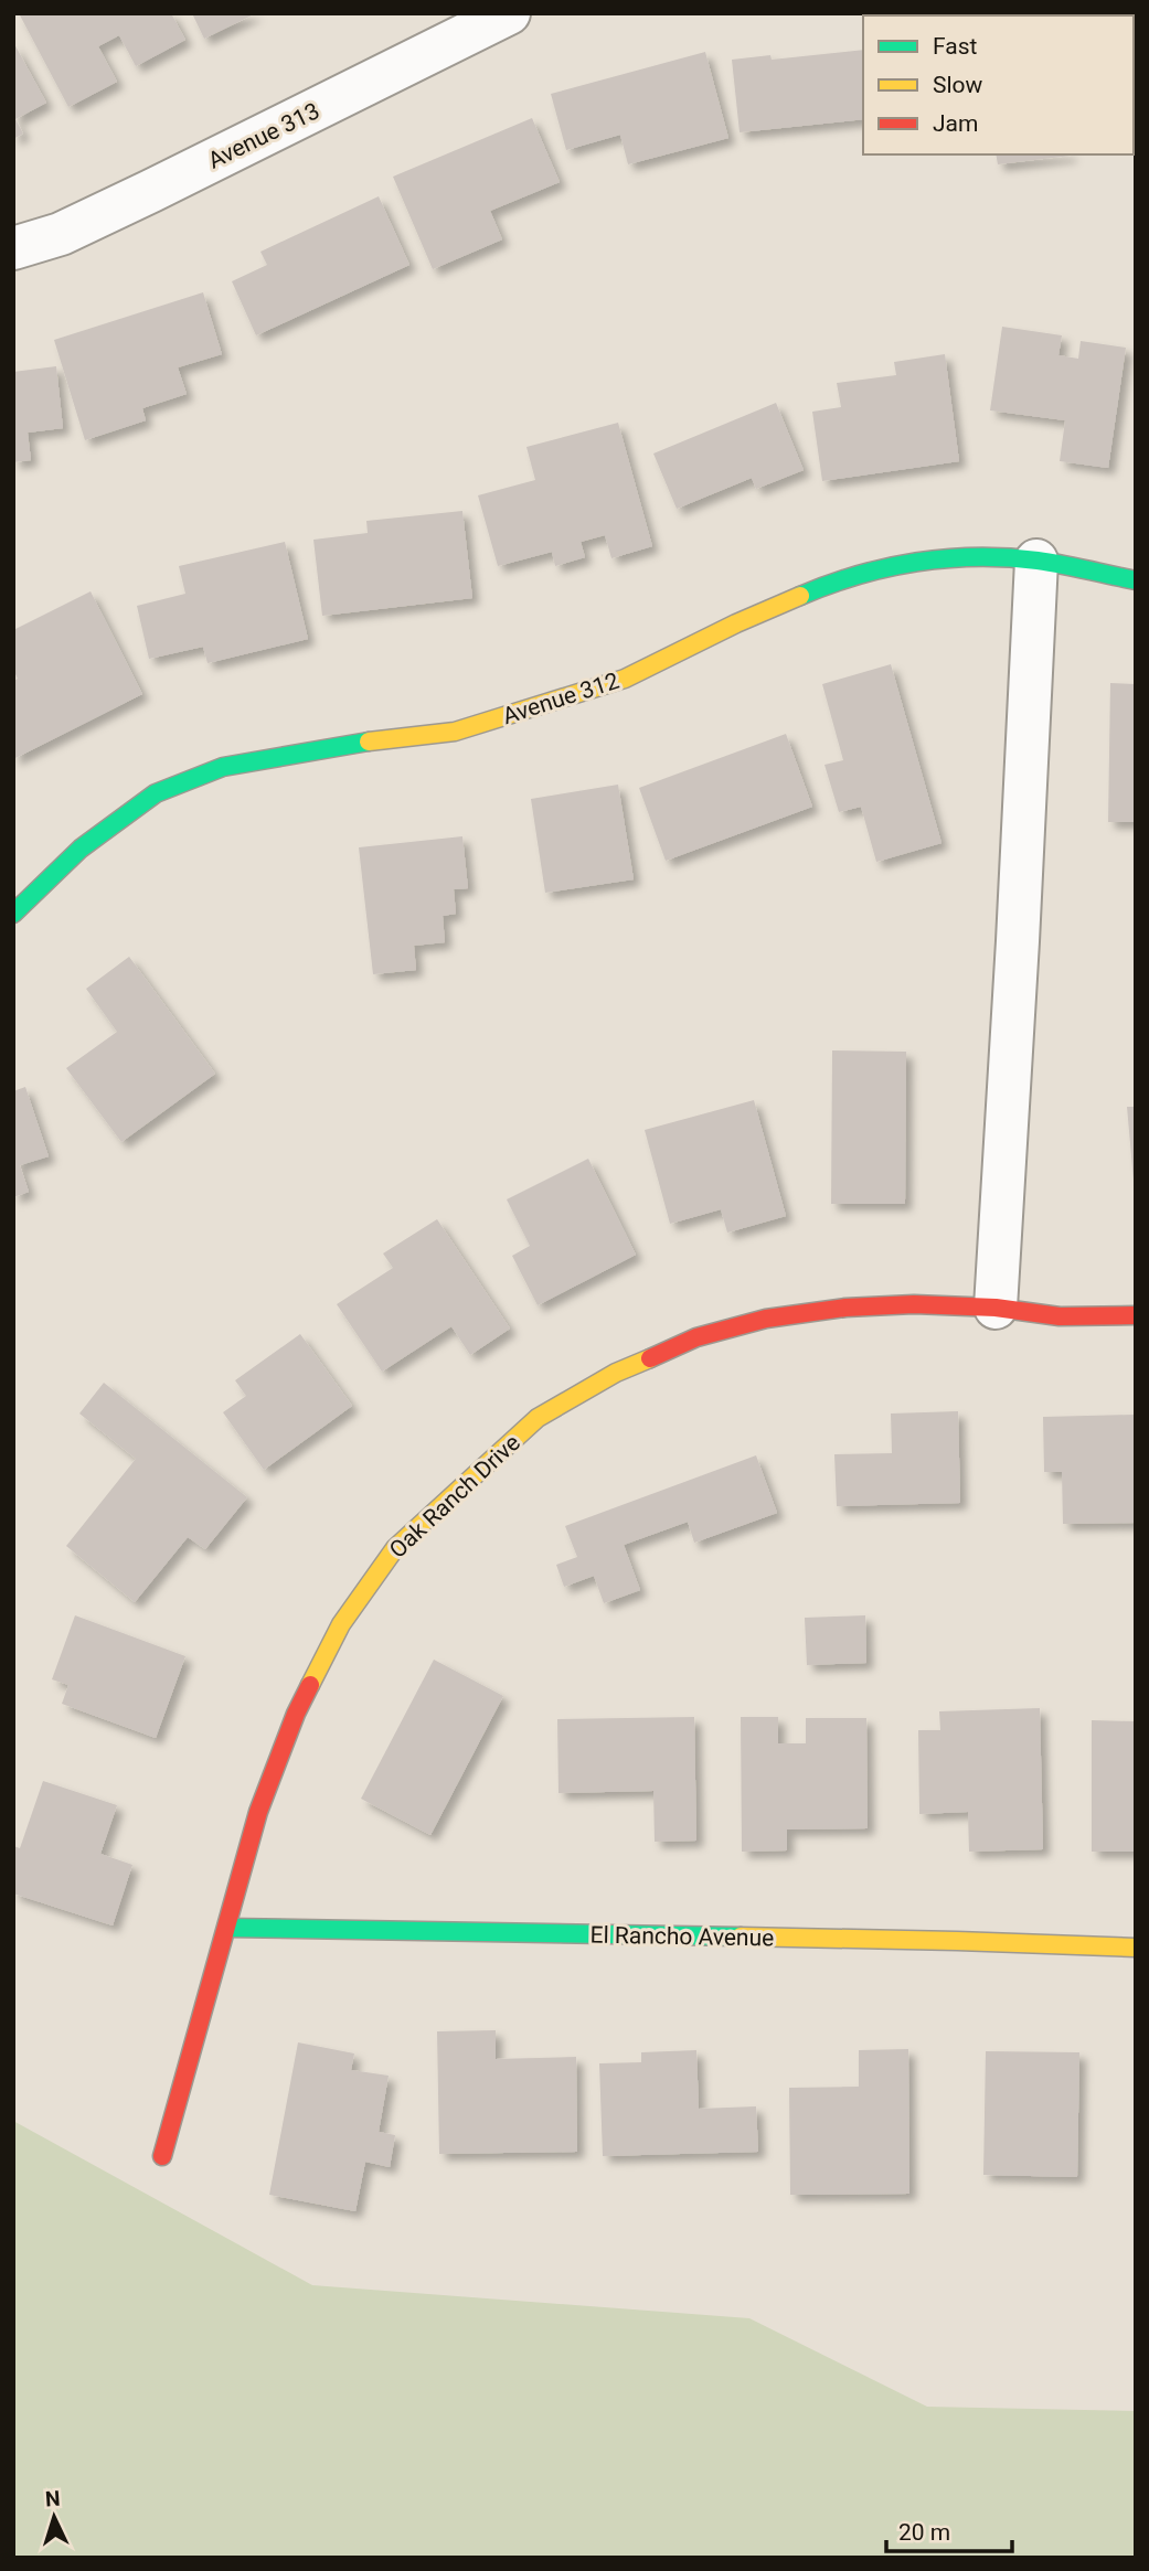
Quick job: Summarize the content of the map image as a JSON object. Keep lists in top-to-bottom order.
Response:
{
  "streets": {
    "street": [
      "Avenue 313",
      "Avenue 312",
      "Oak Ranch Drive",
      "El Rancho Avenue"
    ]
  },
  "crossings": [
    ["Oak Ranch Drive", "El Rancho Avenue"]
  ],
  "legend": ["Fast", "Slow", "Jam"],
  "scale_bar": "20 m",
  "north": "top"
}
